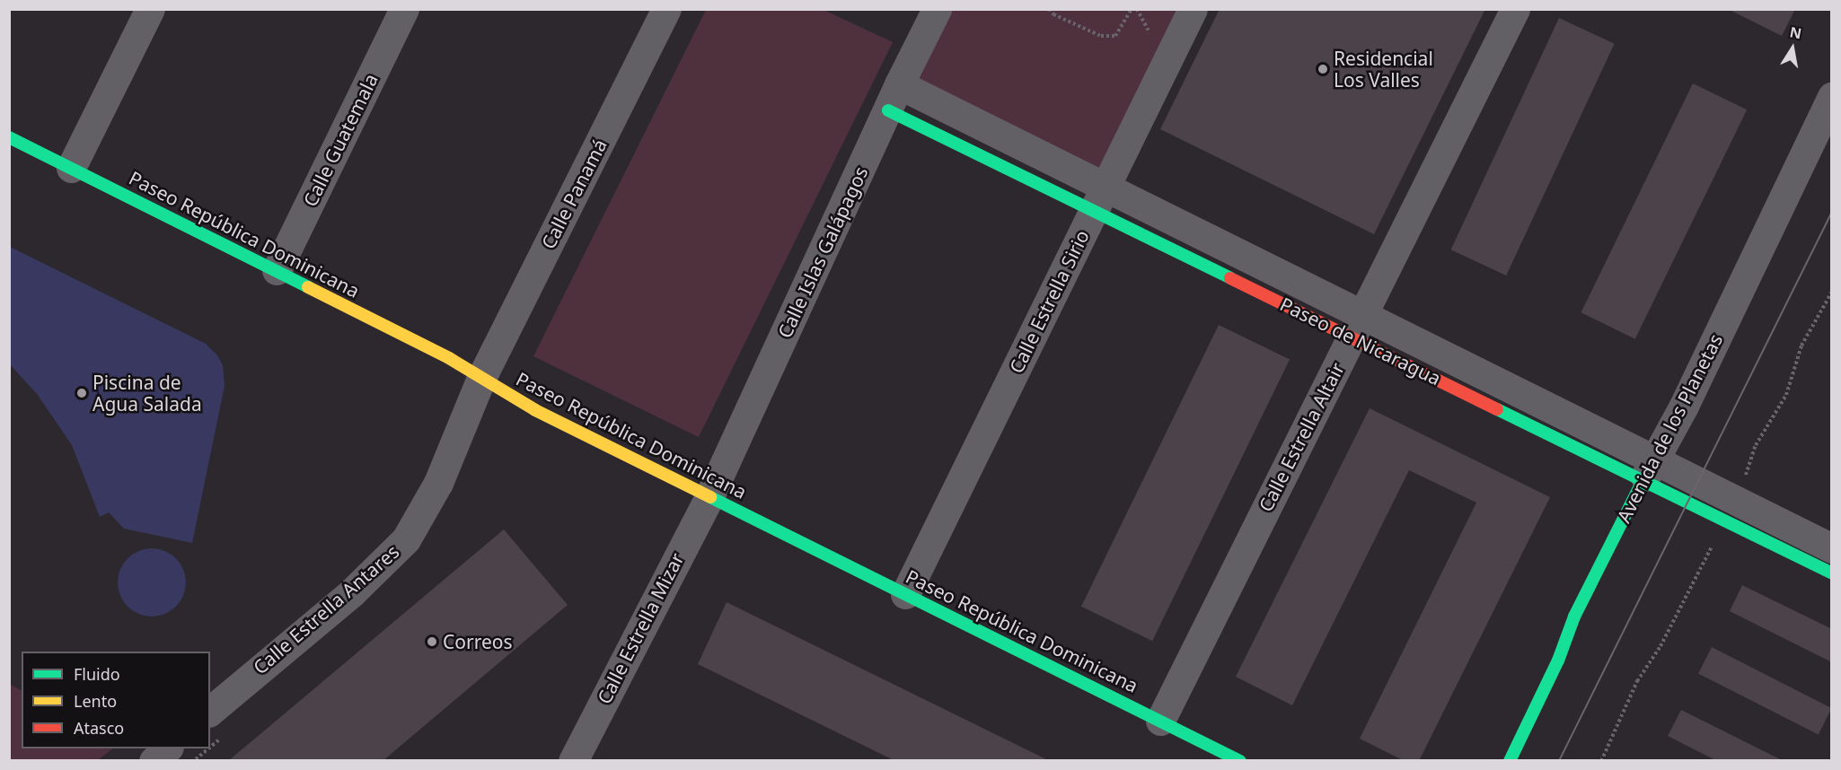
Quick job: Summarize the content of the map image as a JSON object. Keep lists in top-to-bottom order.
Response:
{
  "streets": {
    "street": [
      "Calle Guatemala",
      "Calle Panamá",
      "Paseo República Dominicana",
      "Calle Islas Galápagos",
      "Calle Estrella Sirio",
      "Paseo de Nicaragua",
      "Avenida de los Planetas",
      "Calle Estrella Altair",
      "Calle Estrella Antares",
      "Calle Estrella Mizar"
    ]
  },
  "crossings": [
    ["Calle Guatemala", "Paseo República Dominicana"],
    ["Calle Panamá", "Paseo República Dominicana"],
    ["Calle Panamá", "Calle Estrella Antares"],
    ["Paseo República Dominicana", "Calle Islas Galápagos"],
    ["Paseo República Dominicana", "Calle Estrella Sirio"],
    ["Paseo República Dominicana", "Calle Estrella Altair"],
    ["Paseo República Dominicana", "Calle Estrella Antares"],
    ["Paseo República Dominicana", "Calle Estrella Mizar"],
    ["Calle Islas Galápagos", "Paseo de Nicaragua"],
    ["Calle Islas Galápagos", "Calle Estrella Mizar"],
    ["Calle Estrella Sirio", "Paseo de Nicaragua"],
    ["Paseo de Nicaragua", "Avenida de los Planetas"],
    ["Paseo de Nicaragua", "Calle Estrella Altair"]
  ],
  "places": ["Residencial Los Valles", "Piscina de Agua Salada", "Correos"],
  "legend": ["Fluido", "Lento", "Atasco"],
  "north": "top"
}
